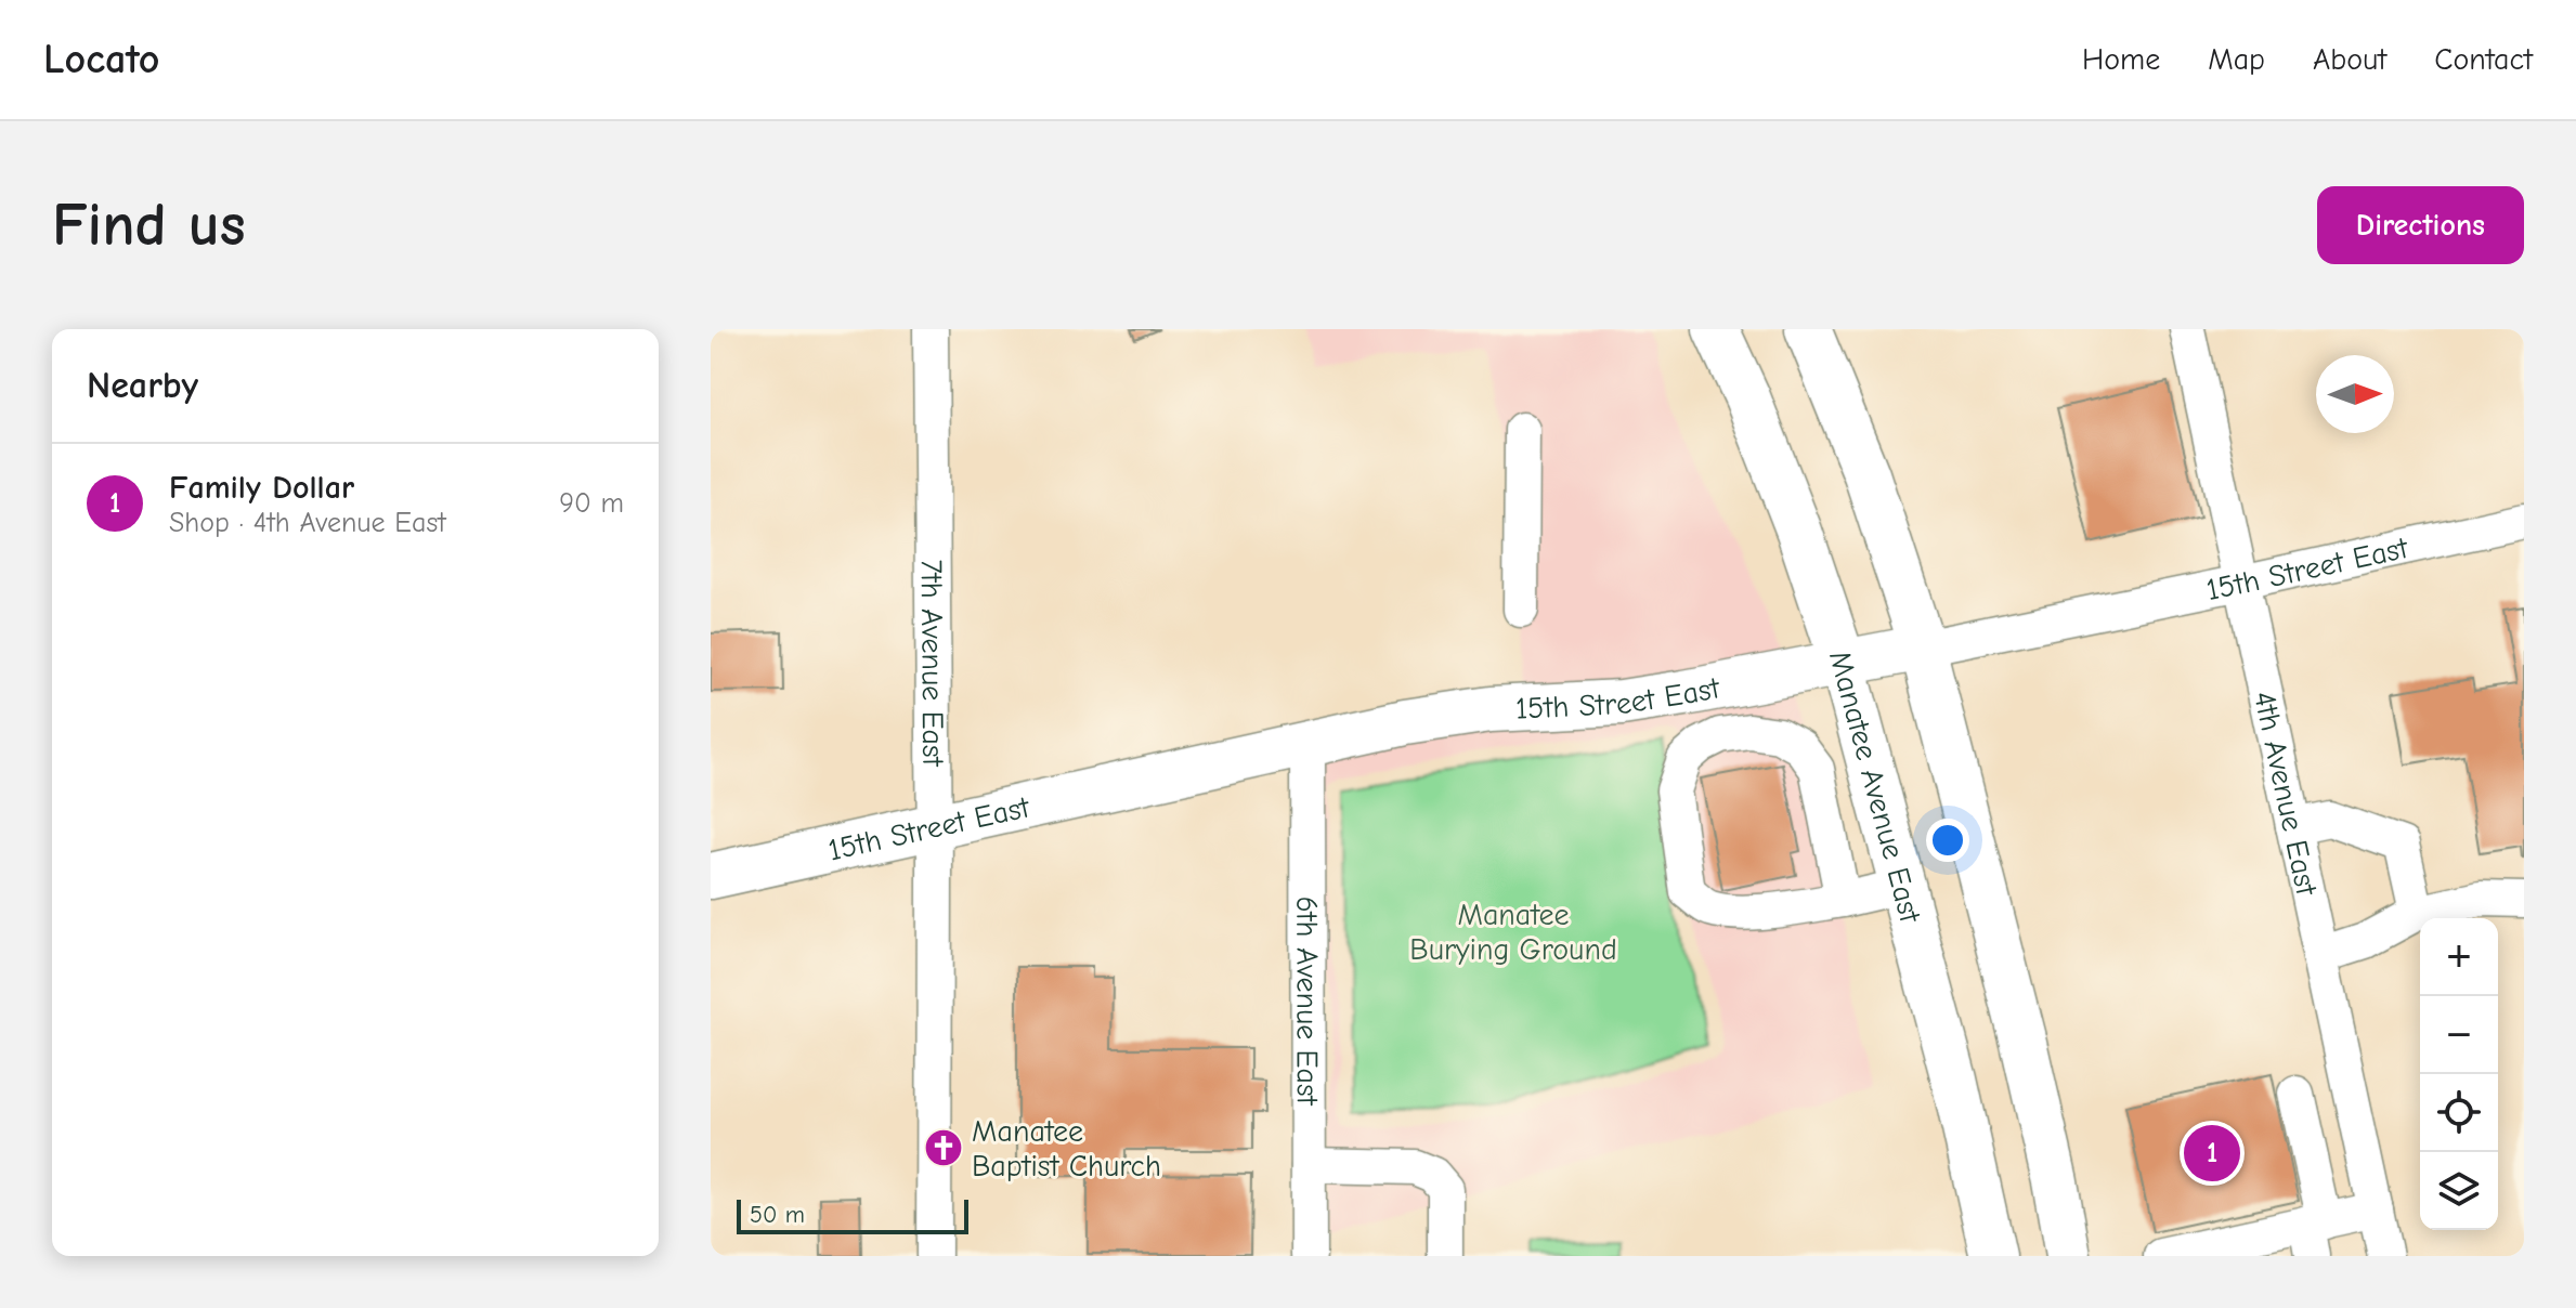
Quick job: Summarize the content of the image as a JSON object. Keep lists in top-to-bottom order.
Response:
{
  "streets": {
    "main road": ["15th Street East", "Manatee Avenue East"],
    "street": ["7th Avenue East", "4th Avenue East", "6th Avenue East"]
  },
  "crossings": [
    ["15th Street East", "7th Avenue East"],
    ["15th Street East", "Manatee Avenue East"],
    ["15th Street East", "4th Avenue East"],
    ["15th Street East", "6th Avenue East"]
  ],
  "parks": ["Manatee Burying Ground"],
  "places": {
    "church": ["Manatee Baptist Church"]
  },
  "scale_bar": "50 m",
  "north": "right",
  "page": {
    "header": "Locato",
    "nav": [
      "Home",
      "Map",
      "About",
      "Contact"
    ],
    "buttons": "Directions",
    "title": "Find us",
    "heading": "Nearby",
    "list": [
      {
        "mark": "1",
        "name": "Family Dollar",
        "note": "Shop · 4th Avenue East",
        "value": "90 m"
      }
    ],
    "map_buttons": ["+", "−"],
    "pins": "1",
    "scale": "50 m"
  }
}
